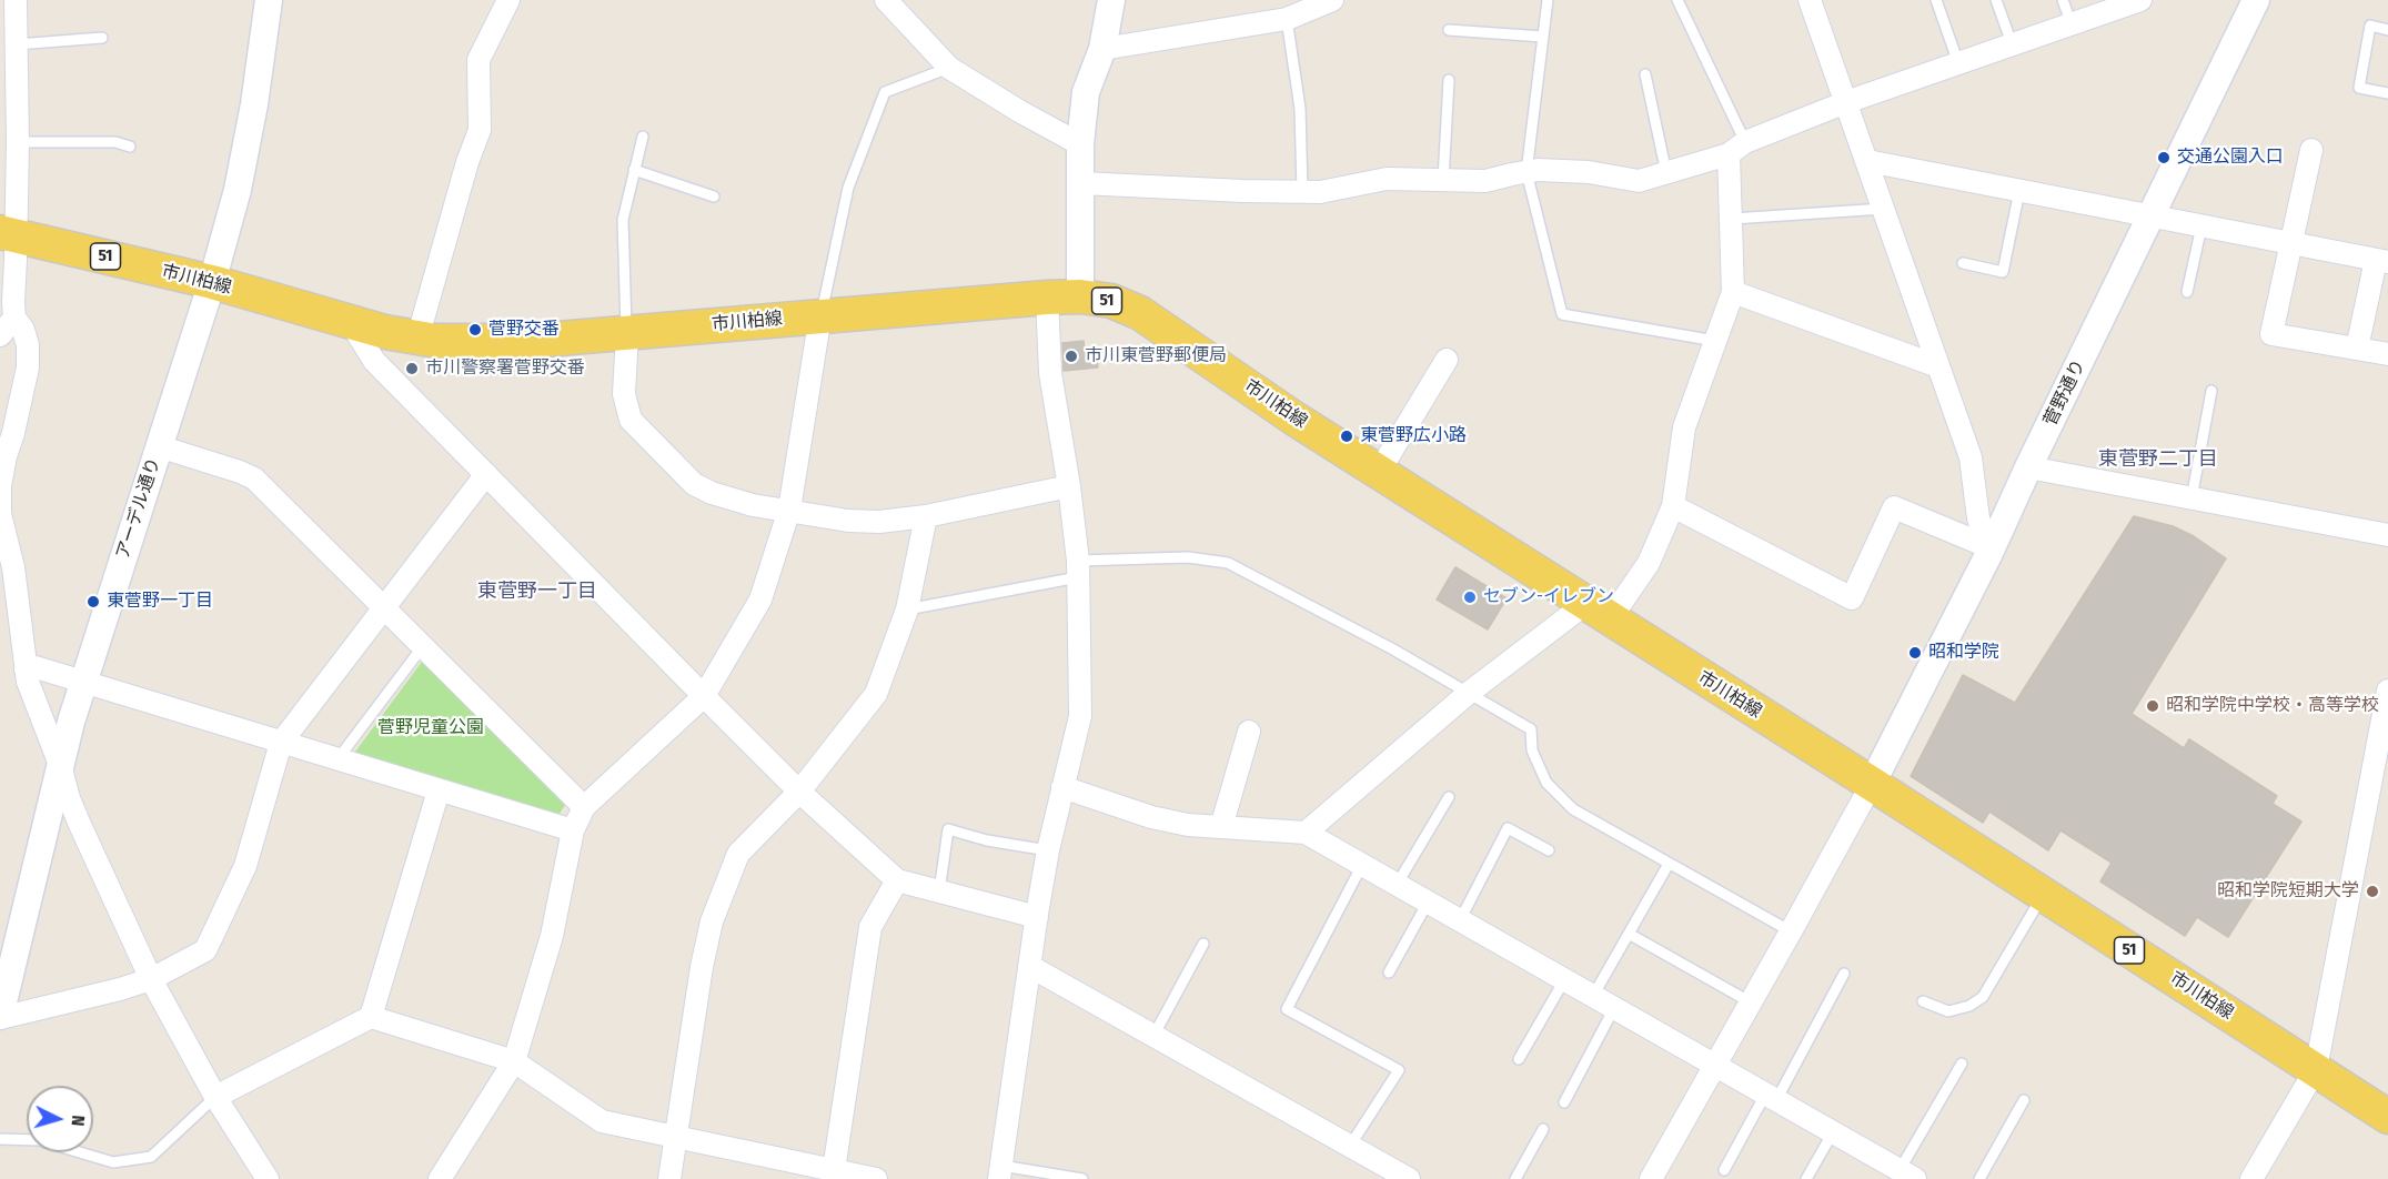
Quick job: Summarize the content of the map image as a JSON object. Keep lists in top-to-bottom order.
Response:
{
  "streets": {
    "main road": ["51", "市川柏線"],
    "street": ["菅野通り", "アーデル通り"]
  },
  "crossings": [
    ["市川柏線", "菅野通り"],
    ["市川柏線", "アーデル通り"]
  ],
  "districts": ["東菅野二丁目", "東菅野一丁目"],
  "parks": ["菅野児童公園"],
  "places": [
    "交通公園入口",
    "菅野交番",
    "市川東菅野郵便局",
    "市川警察署菅野交番",
    "東菅野広小路",
    "セブン-イレブン",
    "東菅野一丁目",
    "昭和学院",
    "昭和学院中学校・高等学校",
    "昭和学院短期大学"
  ],
  "north": "right"
}
